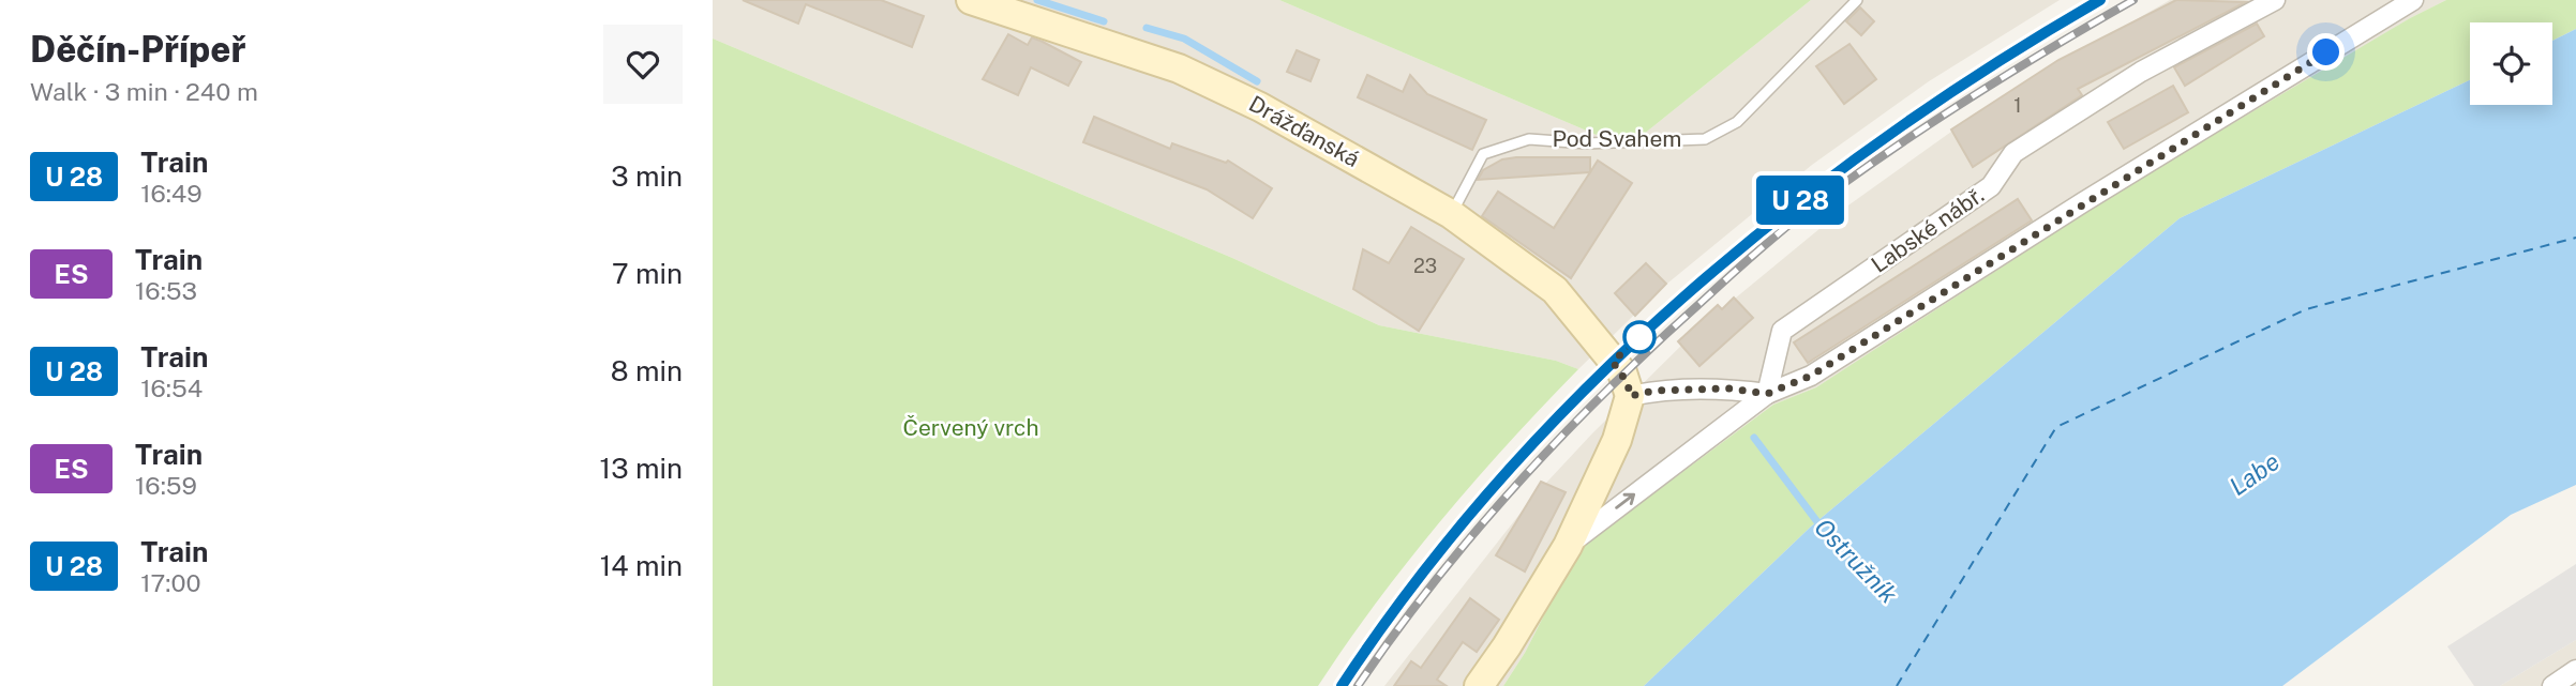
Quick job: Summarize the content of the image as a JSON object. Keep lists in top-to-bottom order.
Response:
{
  "streets": {
    "street": ["Drážďanská", "Labské nábř."],
    "lane": ["Pod Svahem"]
  },
  "crossings": [
    ["Drážďanská", "Pod Svahem"]
  ],
  "water": ["Labe", "Ostružník"],
  "parks": ["Červený vrch"],
  "house_numbers": ["1", "23"],
  "page": {
    "heading": ["Děčín-Přípeř", "Walk · 3 min · 240 m"],
    "on_map": "U 28",
    "list": [
      {
        "mark": "U 28",
        "name": "Train",
        "note": "16:49",
        "value": "3 min"
      },
      {
        "mark": "ES",
        "name": "Train",
        "note": "16:53",
        "value": "7 min"
      },
      {
        "mark": "U 28",
        "name": "Train",
        "note": "16:54",
        "value": "8 min"
      },
      {
        "mark": "ES",
        "name": "Train",
        "note": "16:59",
        "value": "13 min"
      },
      {
        "mark": "U 28",
        "name": "Train",
        "note": "17:00",
        "value": "14 min"
      }
    ]
  }
}
